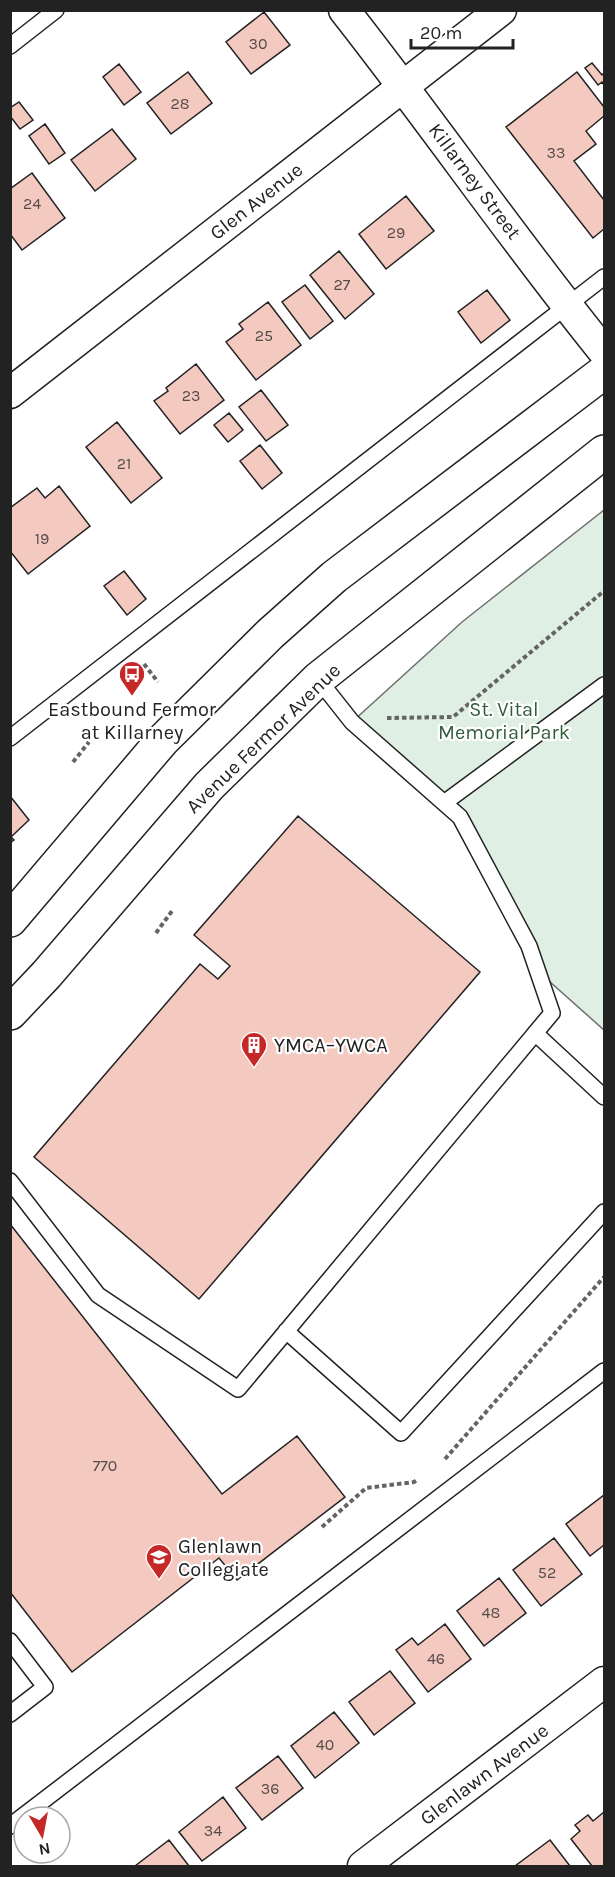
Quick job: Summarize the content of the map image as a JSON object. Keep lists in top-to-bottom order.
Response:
{
  "streets": {
    "main road": ["Avenue Fermor Avenue"],
    "street": ["Killarney Street", "Glen Avenue", "Glenlawn Avenue"]
  },
  "crossings": [
    ["Killarney Street", "Glen Avenue"]
  ],
  "parks": ["St. Vital Memorial Park"],
  "places": {
    "bus stop": ["Eastbound Fermor at Killarney"],
    "building": ["YMCA–YWCA"],
    "school or university": ["Glenlawn Collegiate"]
  },
  "house_numbers": [
    "30",
    "28",
    "33",
    "24",
    "29",
    "27",
    "25",
    "23",
    "21",
    "19",
    "770",
    "52",
    "48",
    "46",
    "40",
    "36",
    "34"
  ],
  "scale_bar": "20 m",
  "north": "bottom"
}
